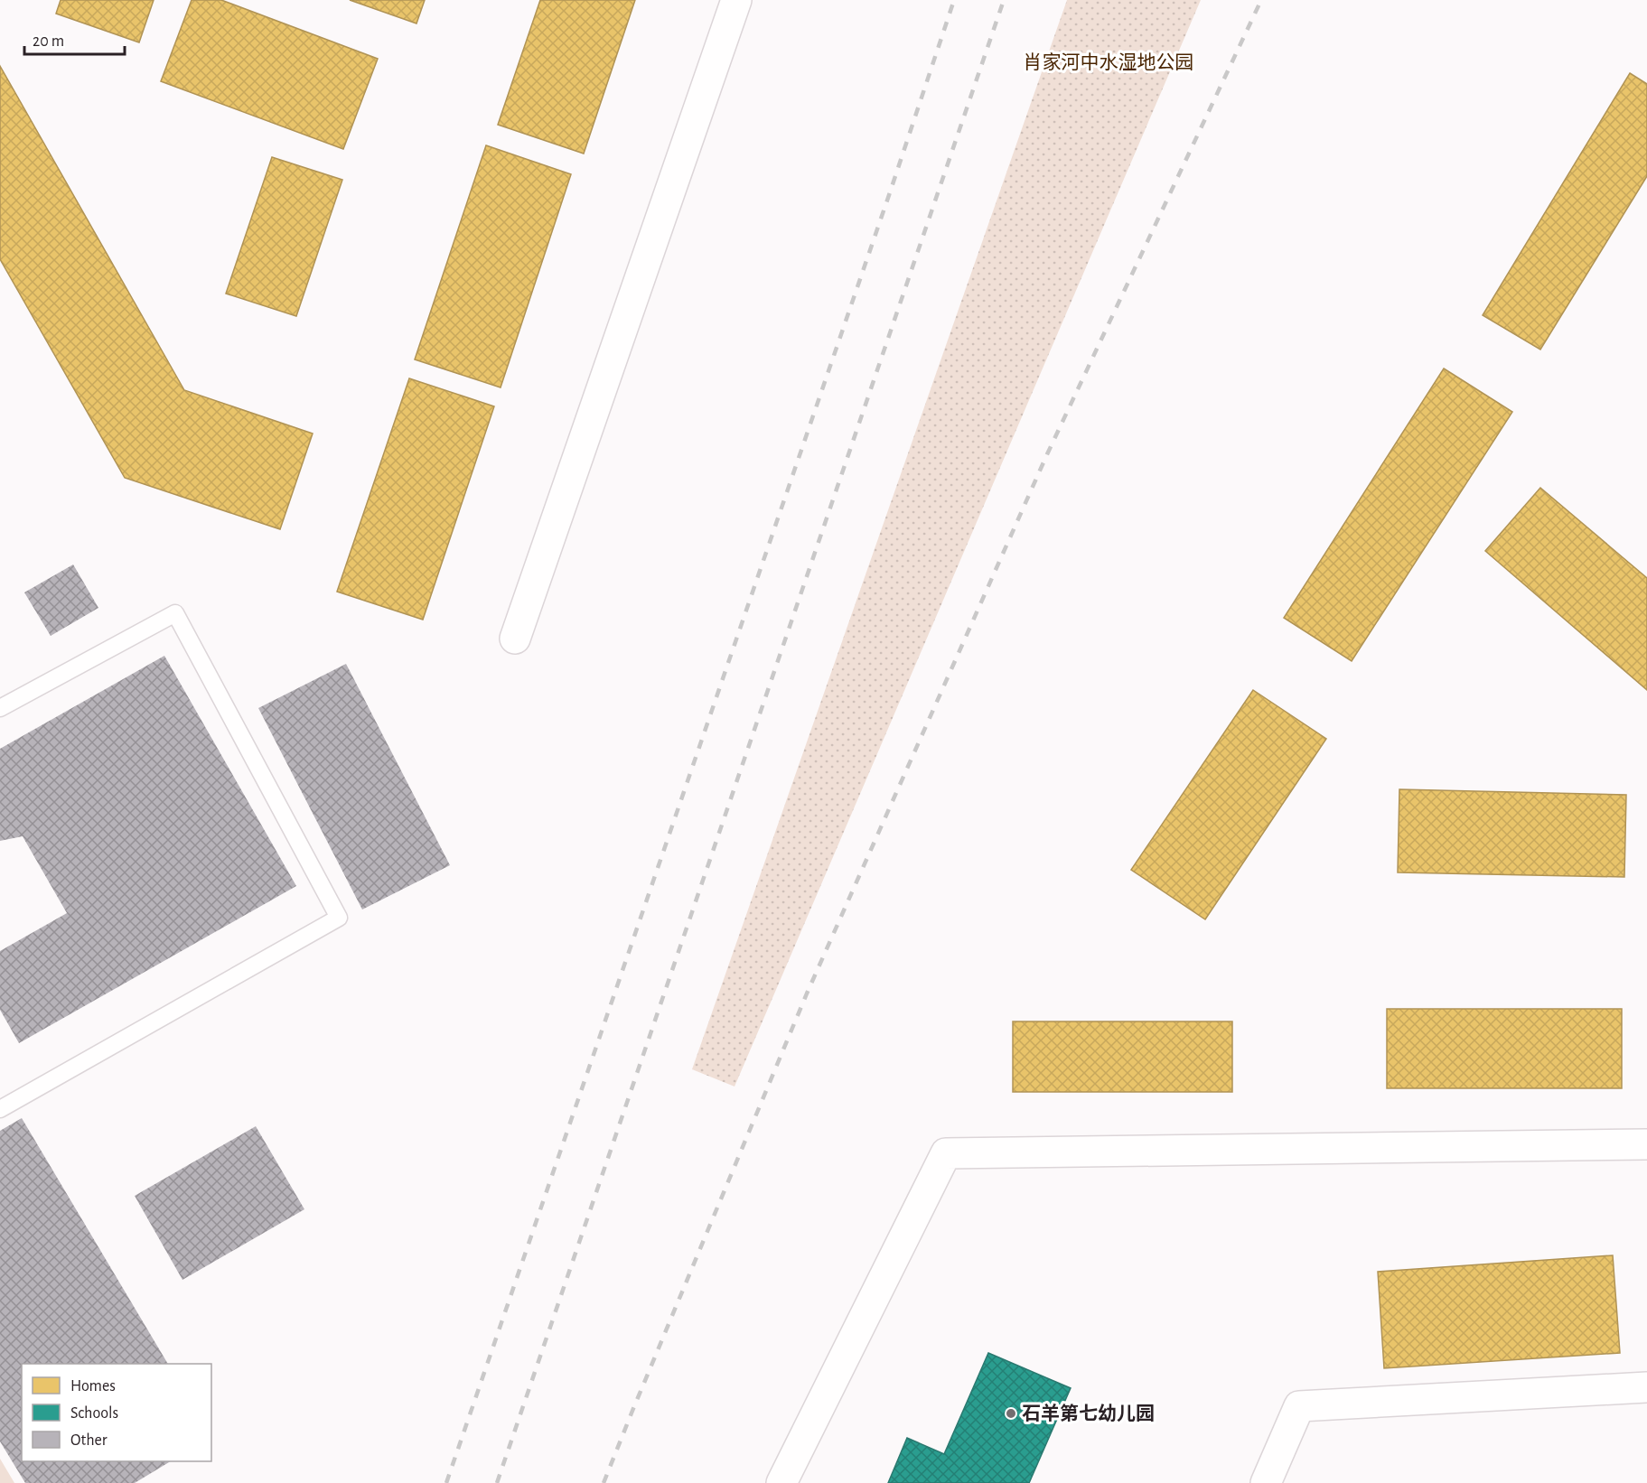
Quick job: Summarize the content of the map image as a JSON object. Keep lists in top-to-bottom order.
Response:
{
  "parks": ["肖家河中水湿地公园"],
  "places": ["石羊第七幼儿园"],
  "legend": ["Homes", "Schools", "Other"],
  "scale_bar": "20 m"
}
